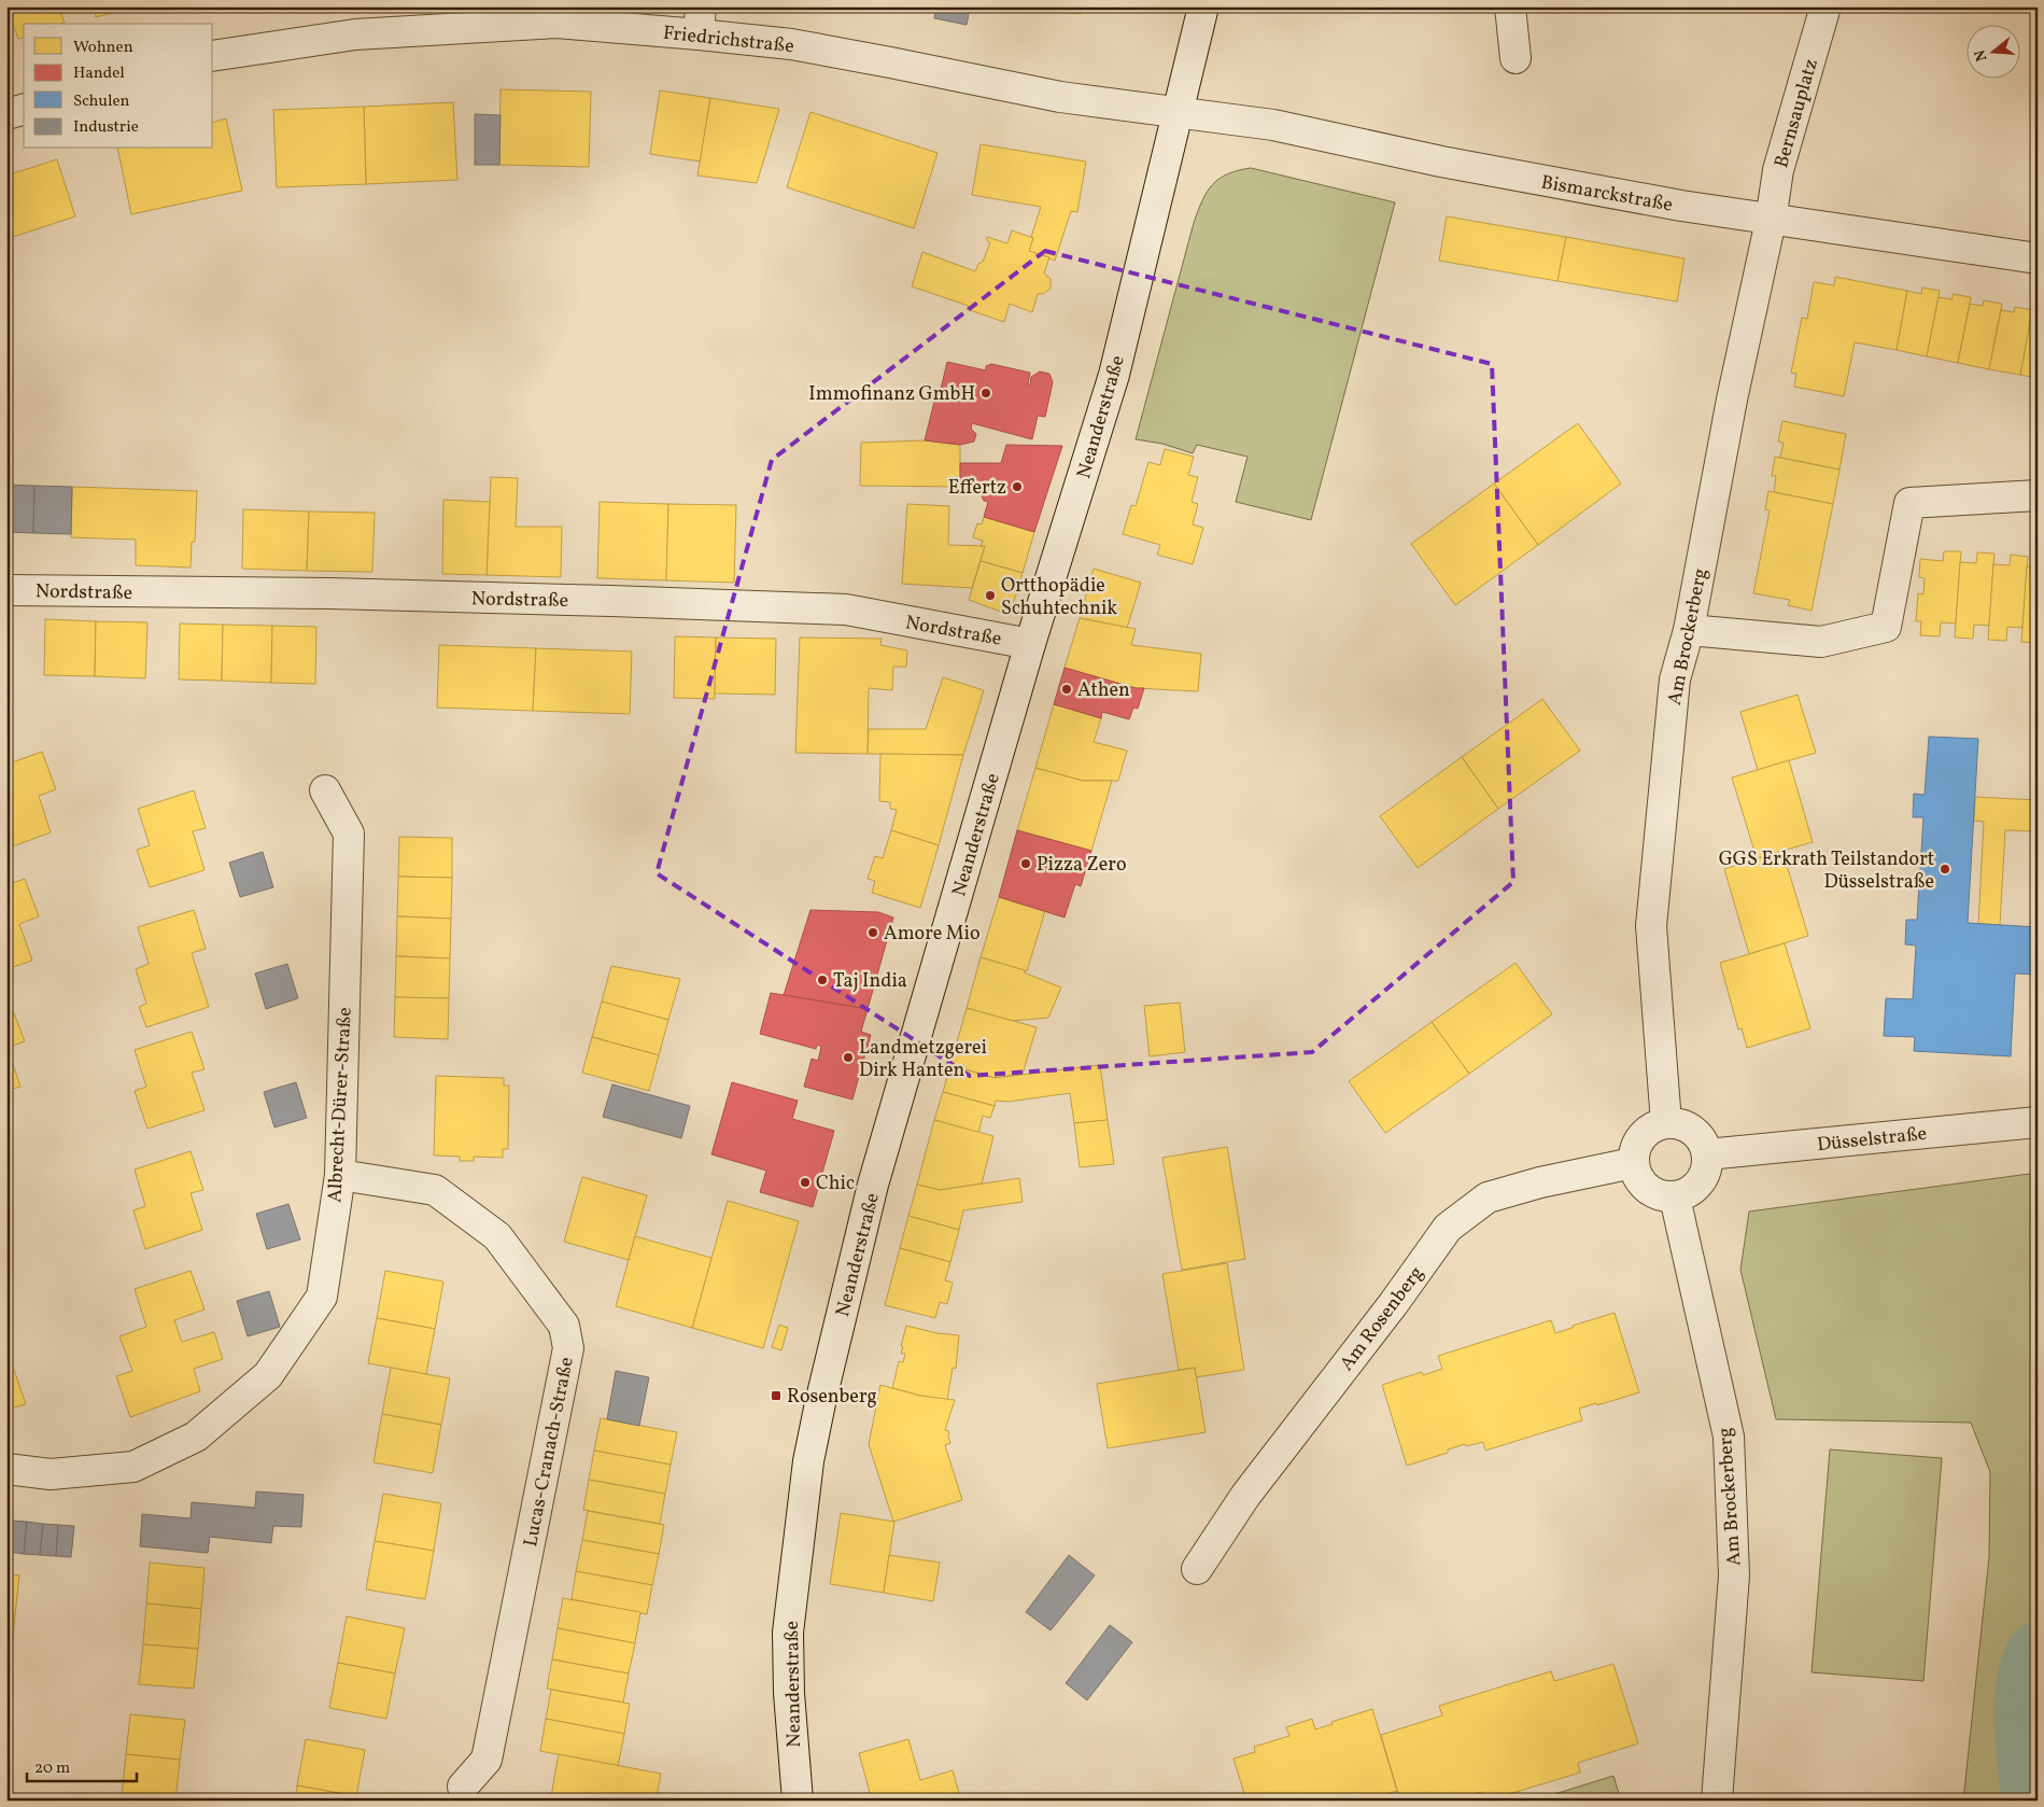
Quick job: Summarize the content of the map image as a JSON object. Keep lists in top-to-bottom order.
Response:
{
  "streets": {
    "street": [
      "Friedrichstraße",
      "Bernsauplatz",
      "Bismarckstraße",
      "Neanderstraße",
      "Nordstraße",
      "Am Brockerberg",
      "Albrecht-Dürer-Straße",
      "Düsselstraße",
      "Am Rosenberg",
      "Lucas-Cranach-Straße"
    ]
  },
  "crossings": [
    ["Friedrichstraße", "Bismarckstraße"],
    ["Friedrichstraße", "Neanderstraße"],
    ["Bernsauplatz", "Bismarckstraße"],
    ["Bernsauplatz", "Am Brockerberg"],
    ["Bismarckstraße", "Neanderstraße"],
    ["Bismarckstraße", "Am Brockerberg"],
    ["Neanderstraße", "Nordstraße"],
    ["Am Brockerberg", "Düsselstraße"],
    ["Am Brockerberg", "Am Rosenberg"],
    ["Albrecht-Dürer-Straße", "Lucas-Cranach-Straße"],
    ["Düsselstraße", "Am Rosenberg"]
  ],
  "places": {
    "other": [
      "Immofinanz GmbH",
      "Effertz",
      "Ortthopädie Schuhtechnik",
      "Athen",
      "Pizza Zero",
      "GGS Erkrath Teilstandort Düsselstraße",
      "Amore Mio",
      "Taj India",
      "Landmetzgerei Dirk Hanten",
      "Chic"
    ],
    "transit": ["Rosenberg"]
  },
  "legend": [
    "Wohnen",
    "Handel",
    "Schulen",
    "Industrie"
  ],
  "scale_bar": "20 m",
  "north": "left"
}
